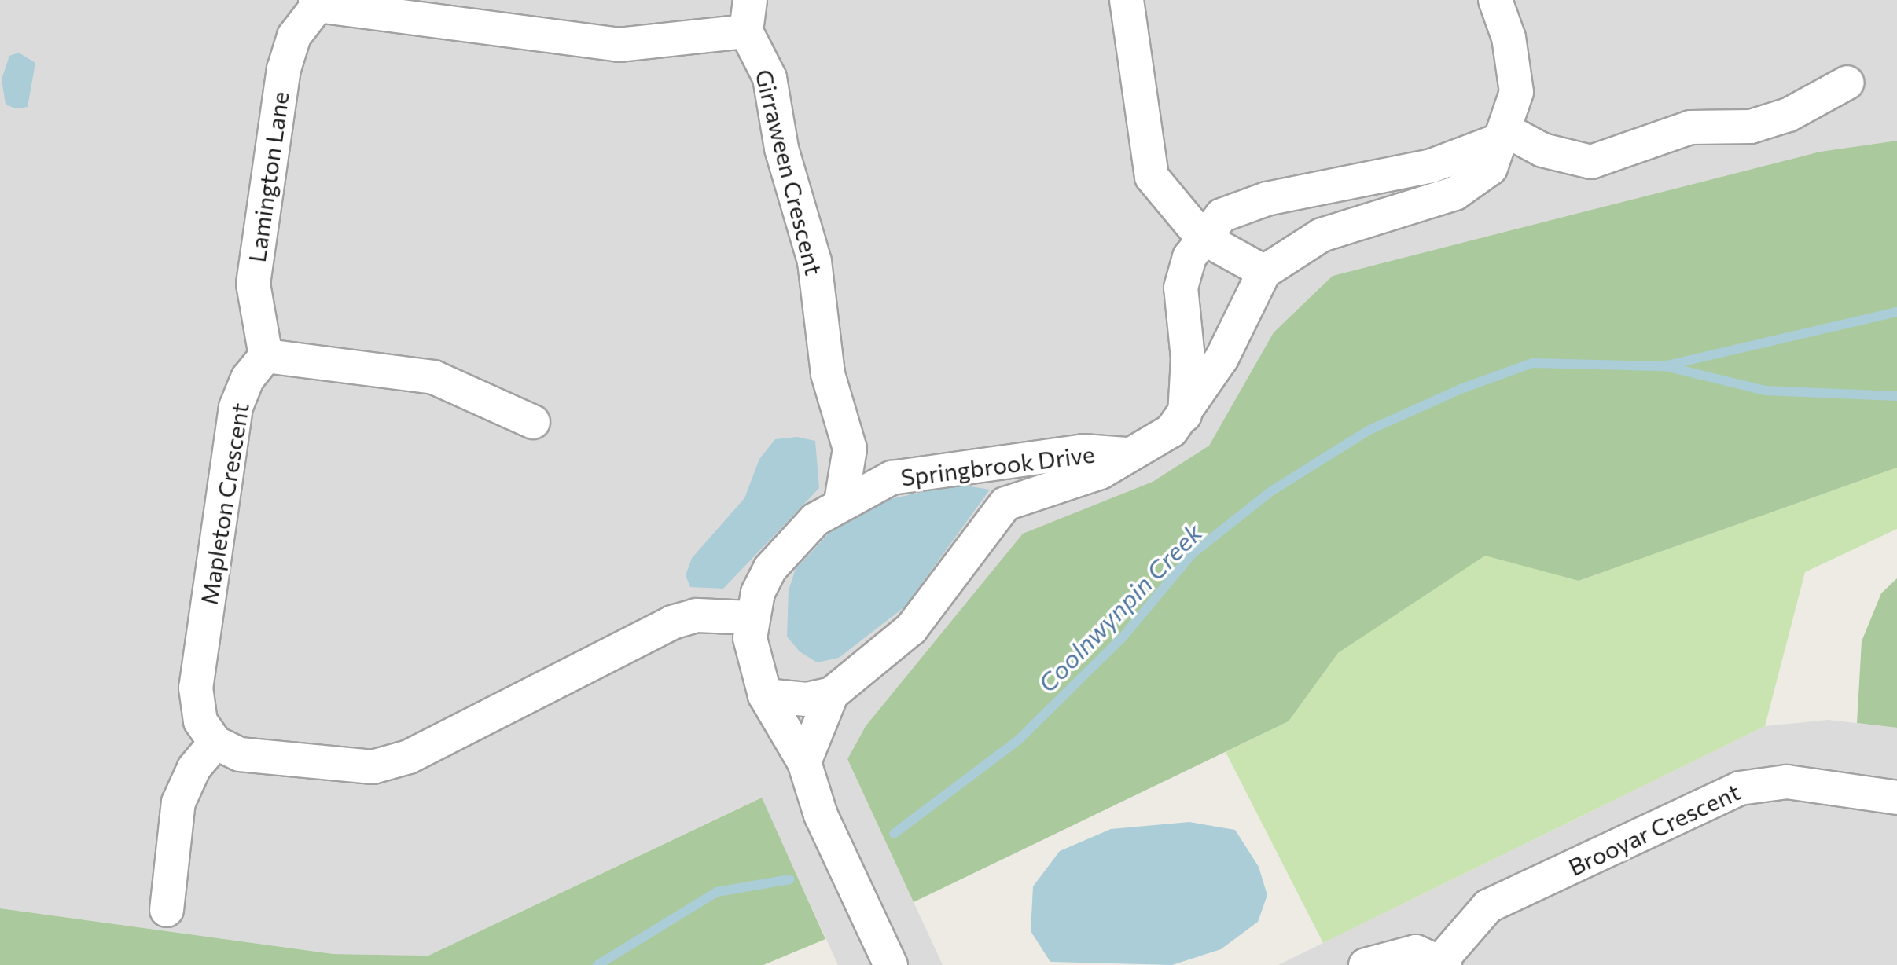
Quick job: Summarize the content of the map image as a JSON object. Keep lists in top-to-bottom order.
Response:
{
  "streets": {
    "street": [
      "Girraween Crescent",
      "Lamington Lane",
      "Springbrook Drive",
      "Mapleton Crescent",
      "Brooyar Crescent"
    ]
  },
  "crossings": [
    ["Girraween Crescent", "Lamington Lane"],
    ["Girraween Crescent", "Springbrook Drive"],
    ["Lamington Lane", "Mapleton Crescent"]
  ],
  "water": ["Coolnwynpin Creek"]
}
